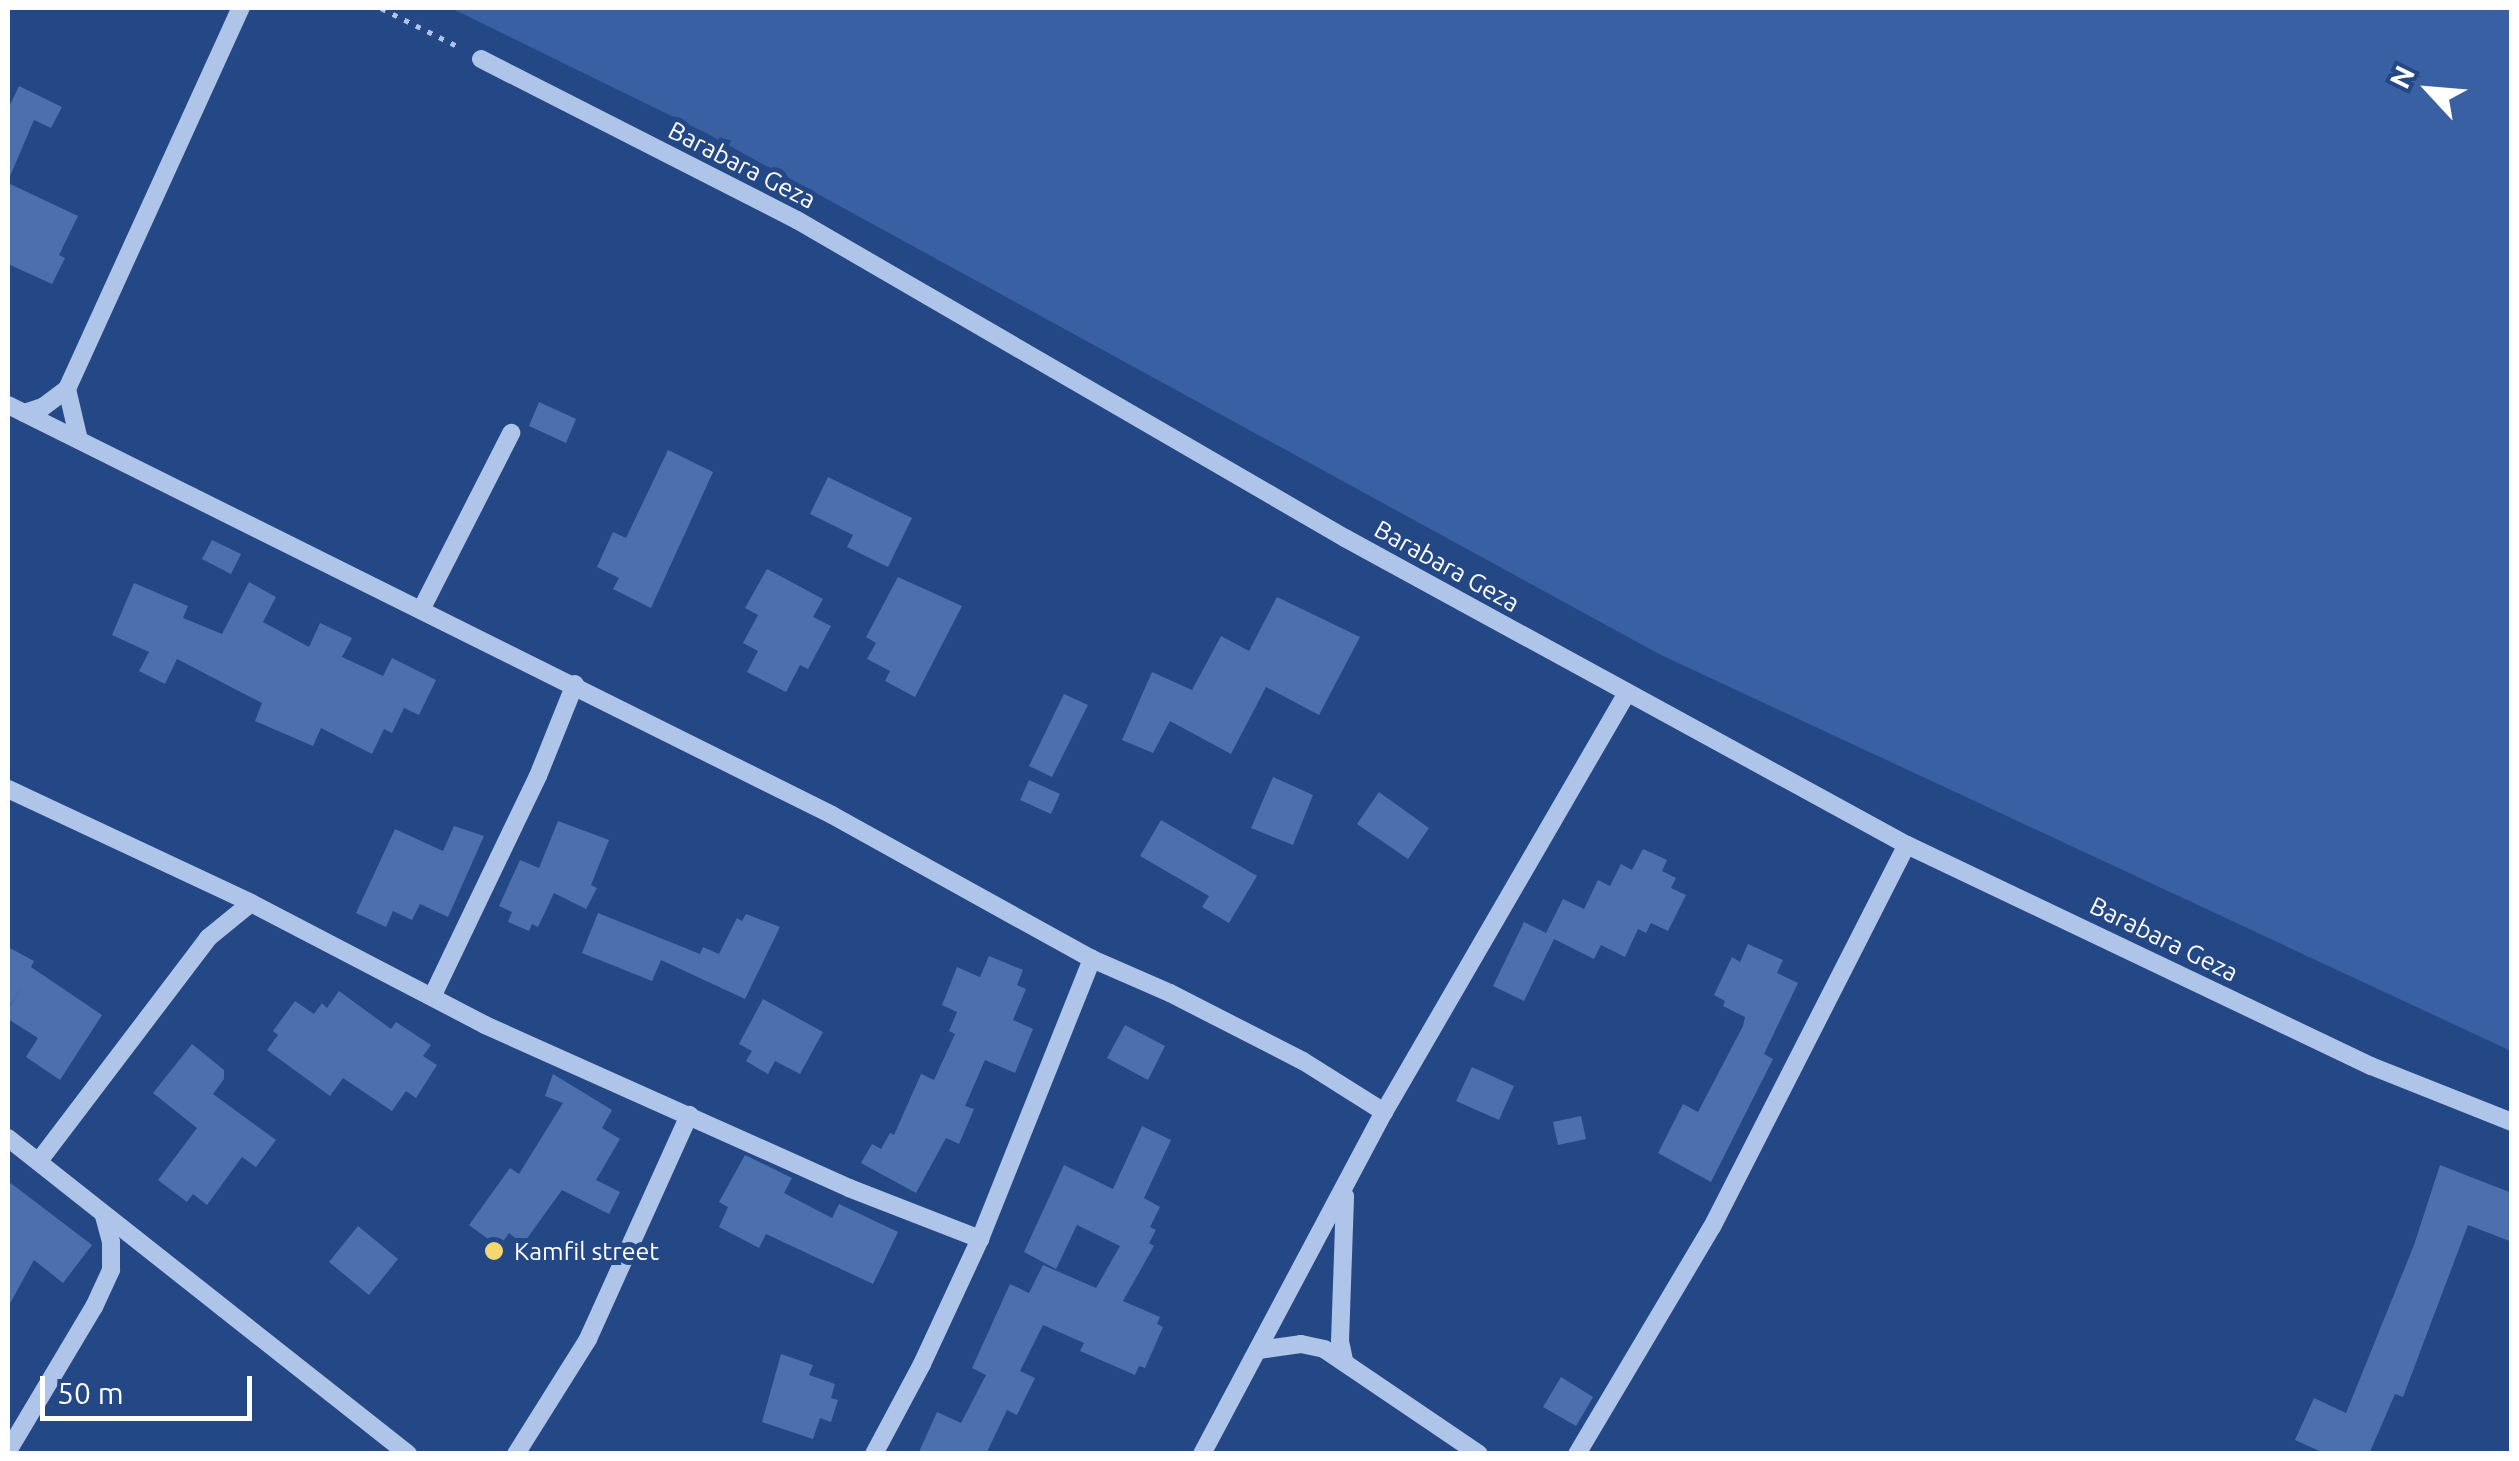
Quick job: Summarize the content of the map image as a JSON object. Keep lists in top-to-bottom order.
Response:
{
  "streets": {
    "street": ["Barabara Geza"]
  },
  "places": ["Kamfil street"],
  "scale_bar": "50 m",
  "north": "top left"
}
